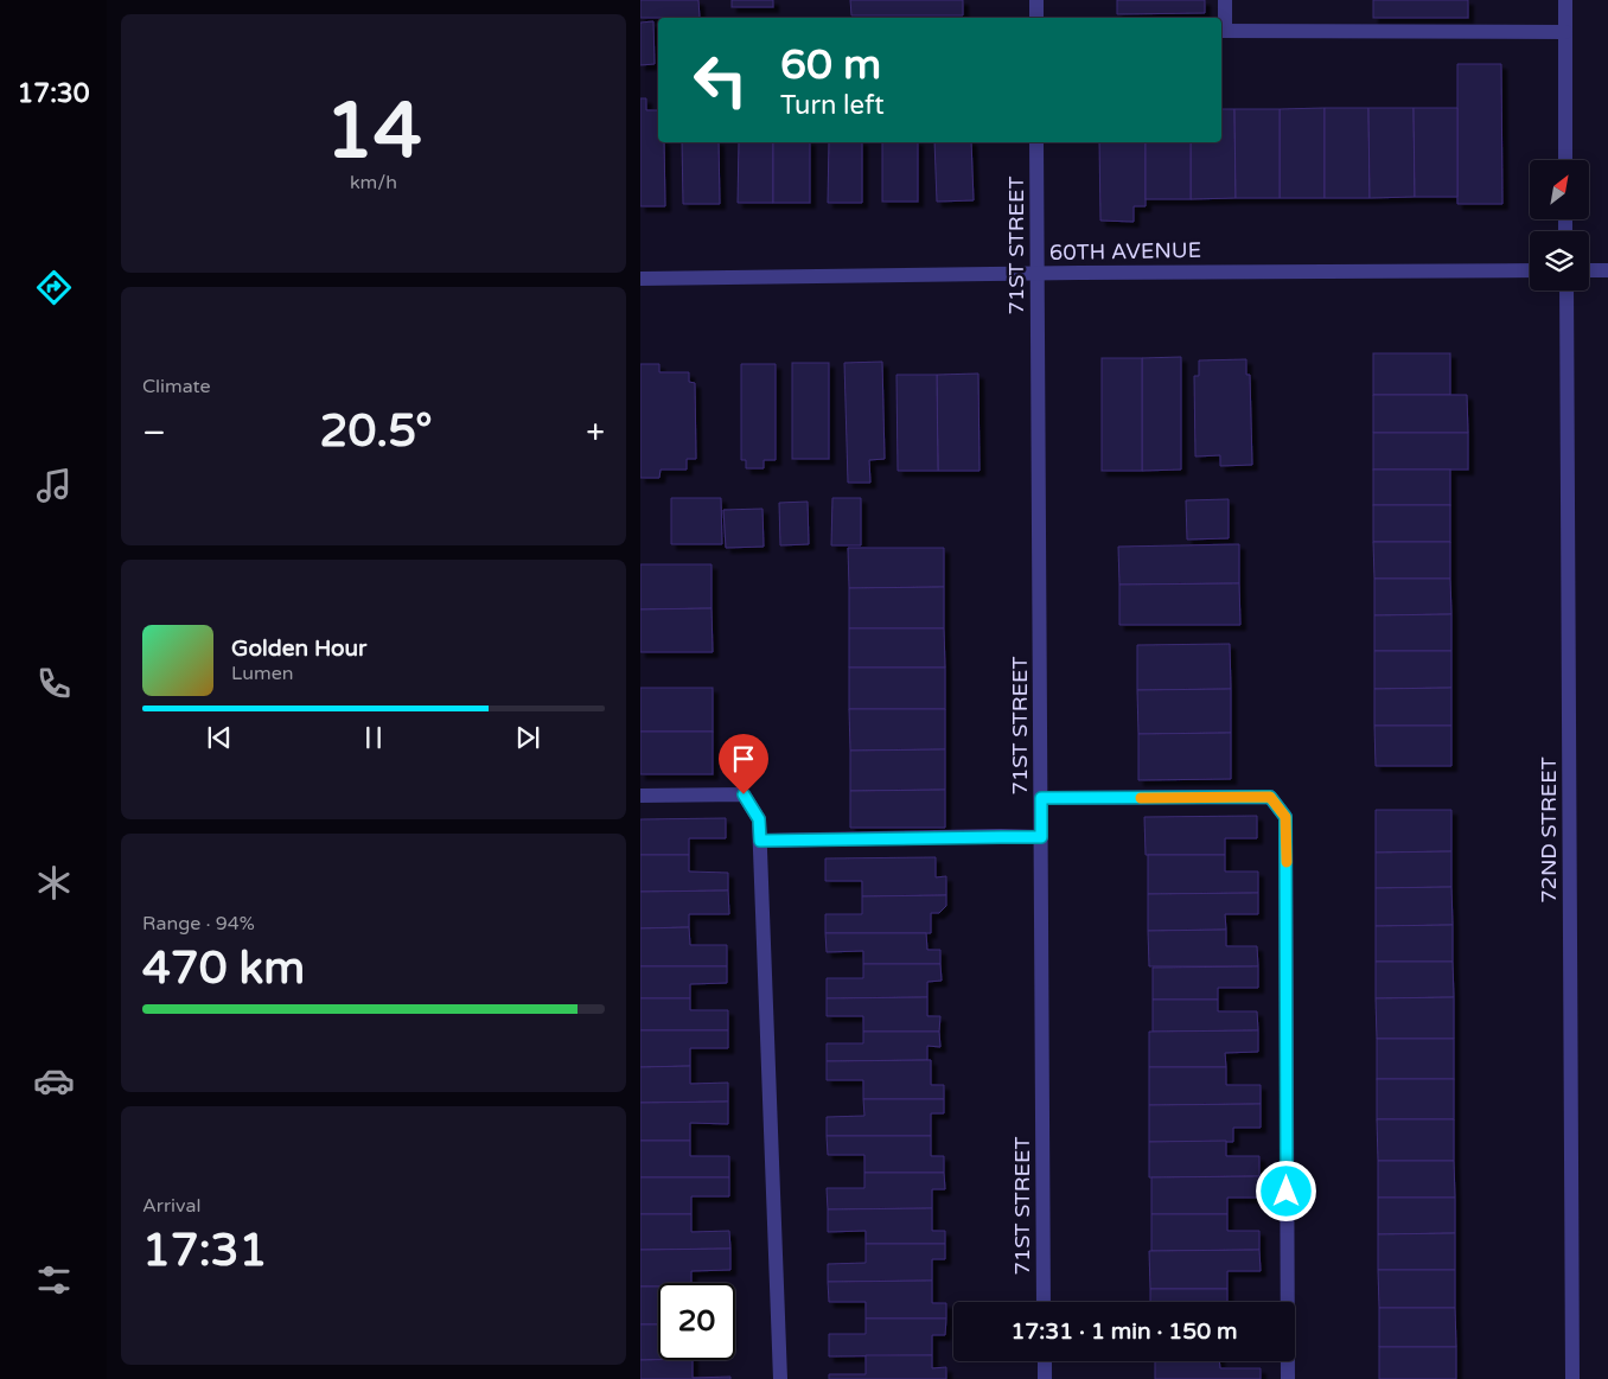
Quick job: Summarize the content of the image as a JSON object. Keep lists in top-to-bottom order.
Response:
{
  "streets": {
    "street": ["71ST STREET", "60TH AVENUE", "72ND STREET"]
  },
  "crossings": [
    ["71ST STREET", "60TH AVENUE"]
  ],
  "north": "top right",
  "page": {
    "tabs": "17:30",
    "tile": [
      ["14", "km/h"],
      "Climate",
      ["Range · 94%", "470 km"],
      ["Arrival", "17:31"]
    ],
    "turn": ["60 m", "Turn left"],
    "heat": ["−", "20.5°", "+"],
    "song": ["Golden Hour", "Lumen"],
    "limit": "20",
    "trip": "17:31 · 1 min · 150 m"
  }
}
